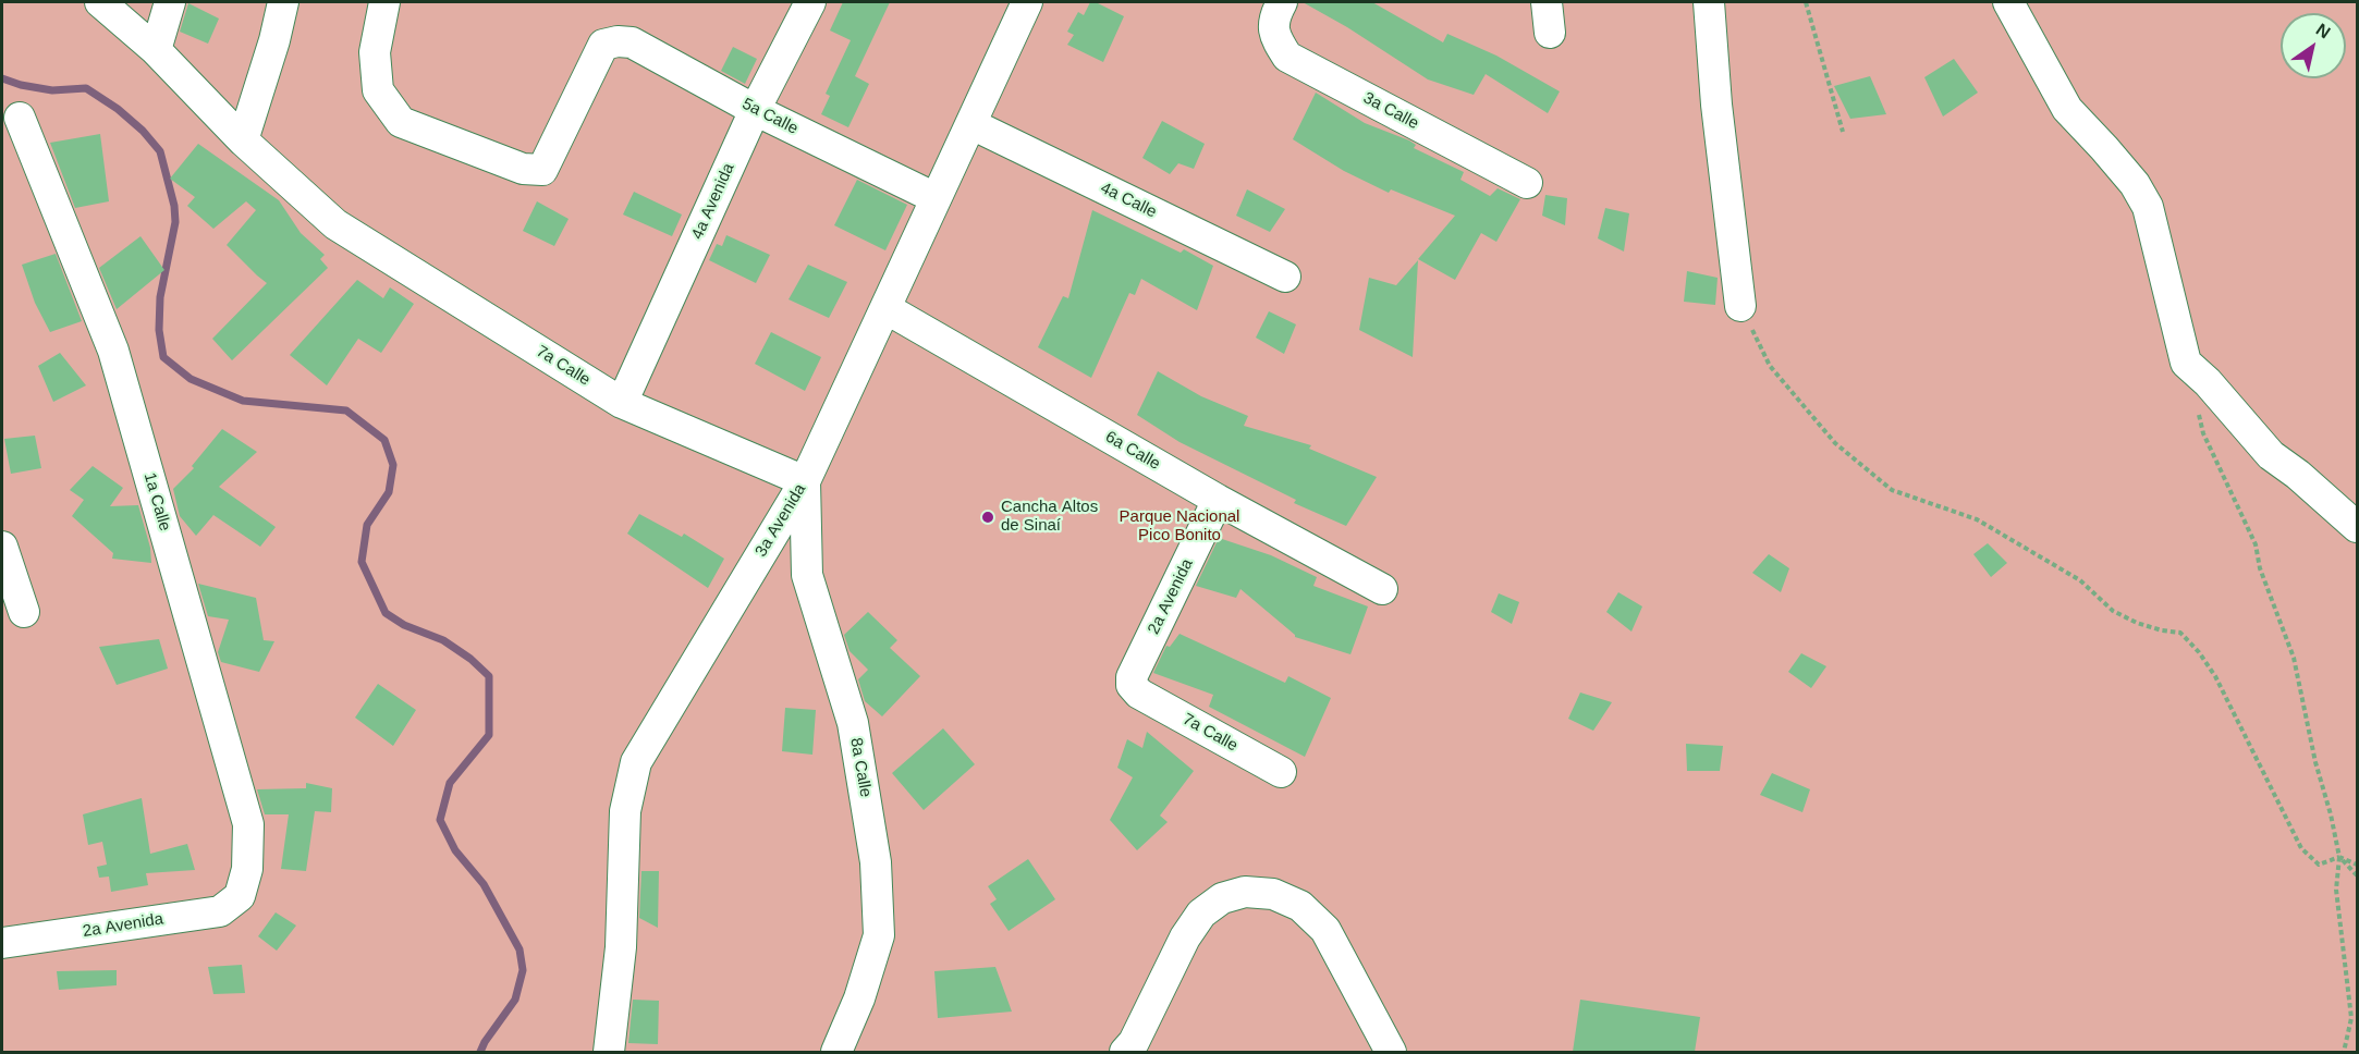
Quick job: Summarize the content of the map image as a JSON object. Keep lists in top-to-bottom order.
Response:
{
  "streets": {
    "street": [
      "3a Calle",
      "5a Calle",
      "4a Calle",
      "4a Avenida",
      "7a Calle",
      "6a Calle",
      "1a Calle",
      "3a Avenida",
      "2a Avenida",
      "8a Calle"
    ]
  },
  "crossings": [
    ["5a Calle", "4a Avenida"],
    ["5a Calle", "3a Avenida"],
    ["4a Calle", "3a Avenida"],
    ["4a Avenida", "7a Calle"],
    ["7a Calle", "3a Avenida"],
    ["7a Calle", "2a Avenida"],
    ["7a Calle", "8a Calle"],
    ["6a Calle", "3a Avenida"],
    ["6a Calle", "2a Avenida"],
    ["1a Calle", "2a Avenida"],
    ["3a Avenida", "8a Calle"]
  ],
  "parks": ["Parque Nacional Pico Bonito"],
  "places": ["Cancha Altos de Sinaí"],
  "north": "top right"
}
